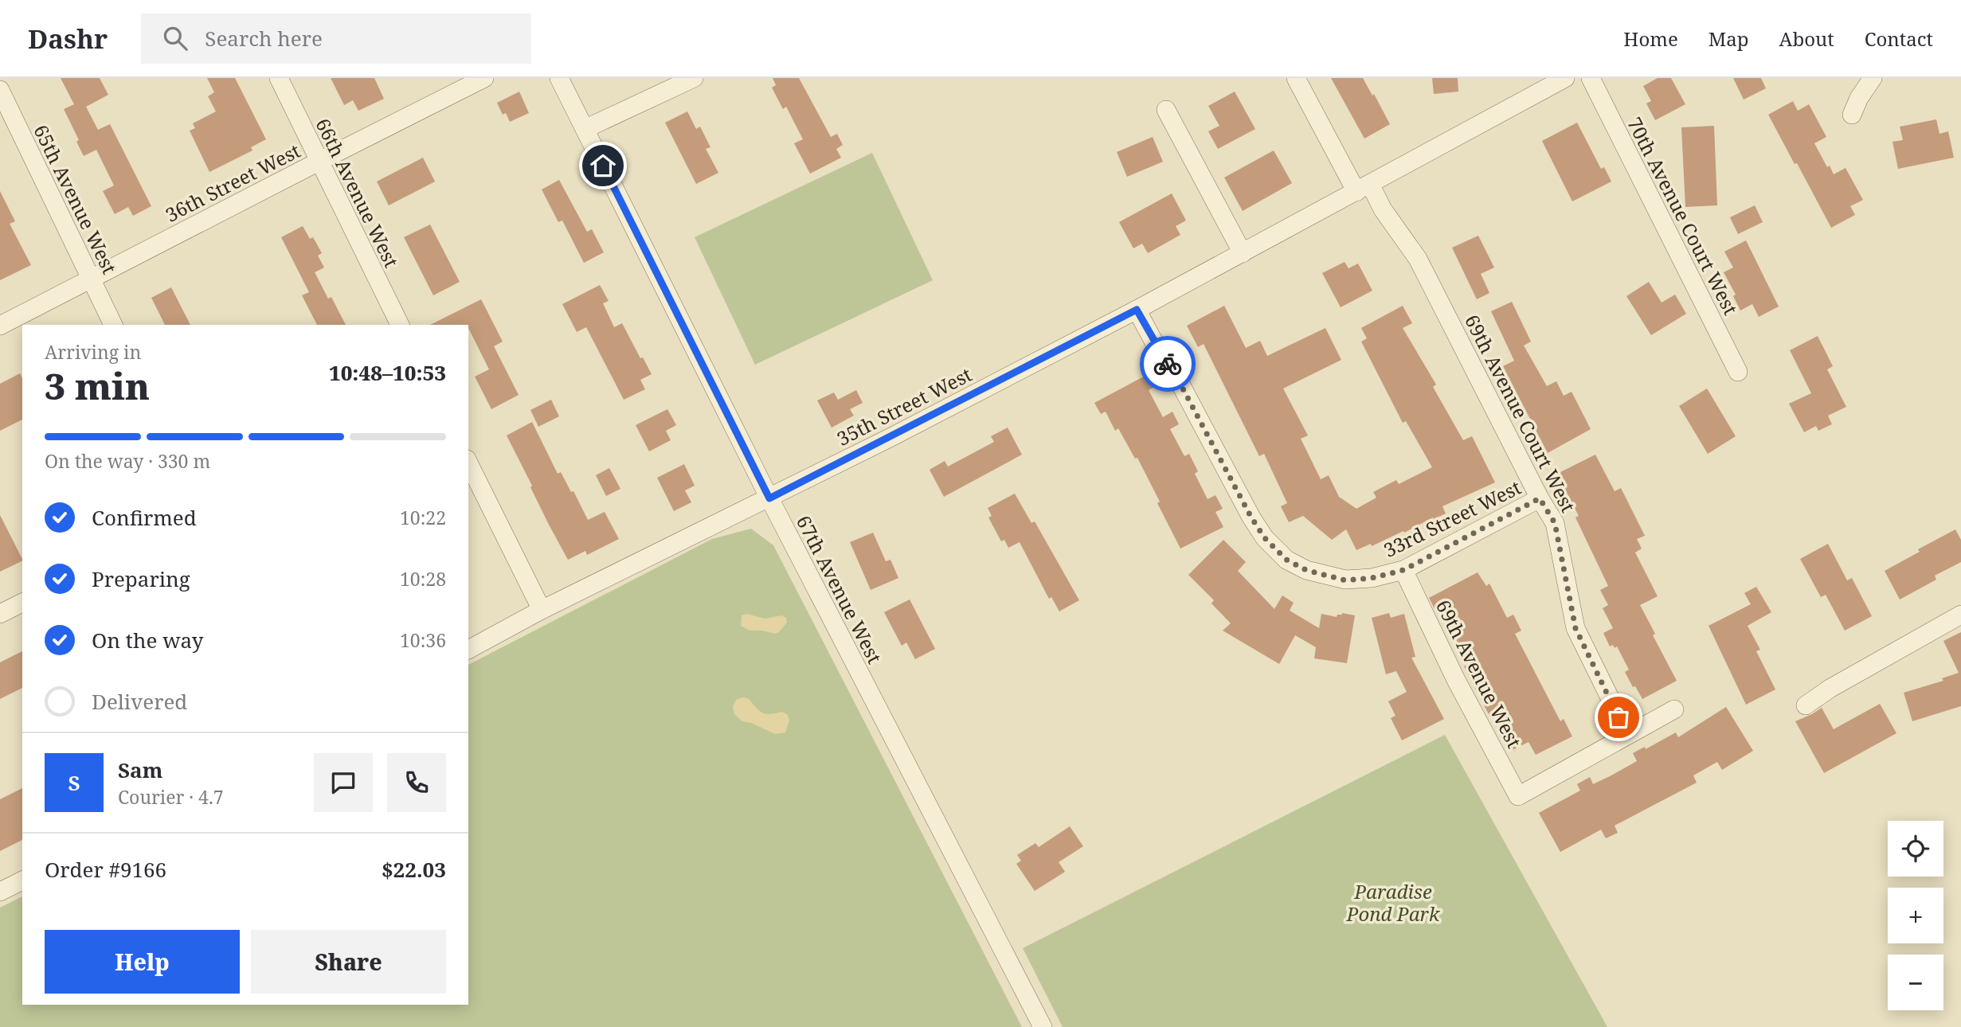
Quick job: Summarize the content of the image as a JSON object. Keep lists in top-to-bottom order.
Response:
{
  "streets": {
    "street": [
      "36th Street West",
      "66th Avenue West",
      "65th Avenue West",
      "70th Avenue Court West",
      "35th Street West",
      "69th Avenue Court West",
      "33rd Street West",
      "67th Avenue West",
      "69th Avenue West"
    ]
  },
  "crossings": [
    ["36th Street West", "66th Avenue West"],
    ["36th Street West", "65th Avenue West"],
    ["35th Street West", "69th Avenue Court West"],
    ["35th Street West", "33rd Street West"],
    ["35th Street West", "67th Avenue West"],
    ["69th Avenue Court West", "33rd Street West"],
    ["69th Avenue Court West", "69th Avenue West"],
    ["33rd Street West", "69th Avenue West"]
  ],
  "parks": ["Paradise Pond Park"],
  "page": {
    "header": "Dashr",
    "search": "Search here",
    "nav": [
      "Home",
      "Map",
      "About",
      "Contact"
    ],
    "heading": ["3 min", "Arriving in", "10:48–10:53"],
    "panel": [
      "Sam",
      "Courier · 4.7",
      "Order #9166",
      "$22.03"
    ],
    "bar": "On the way · 330 m",
    "list": [
      ["Confirmed", "10:22"],
      ["Preparing", "10:28"],
      ["On the way", "10:36"],
      "Delivered"
    ],
    "round": "S",
    "map_buttons": ["+", "−"],
    "buttons": ["Help", "Share"]
  }
}
